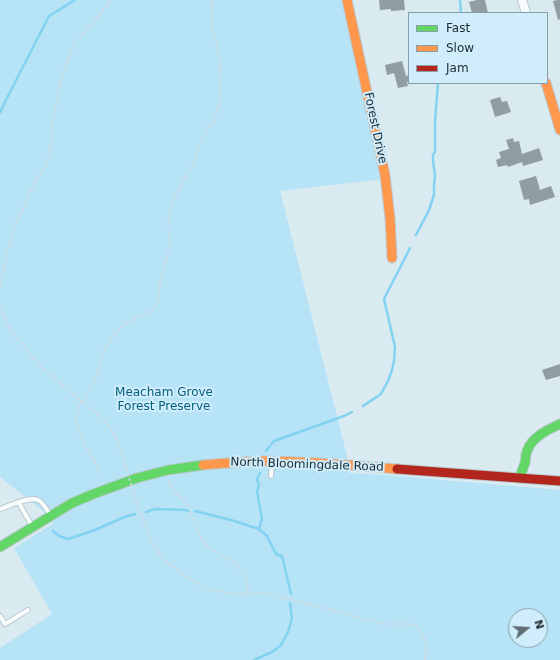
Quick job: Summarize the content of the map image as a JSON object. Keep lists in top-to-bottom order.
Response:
{
  "streets": {
    "main road": ["Forest Drive", "North Bloomingdale Road"]
  },
  "parks": ["Meacham Grove Forest Preserve"],
  "legend": ["Fast", "Slow", "Jam"],
  "north": "right"
}
